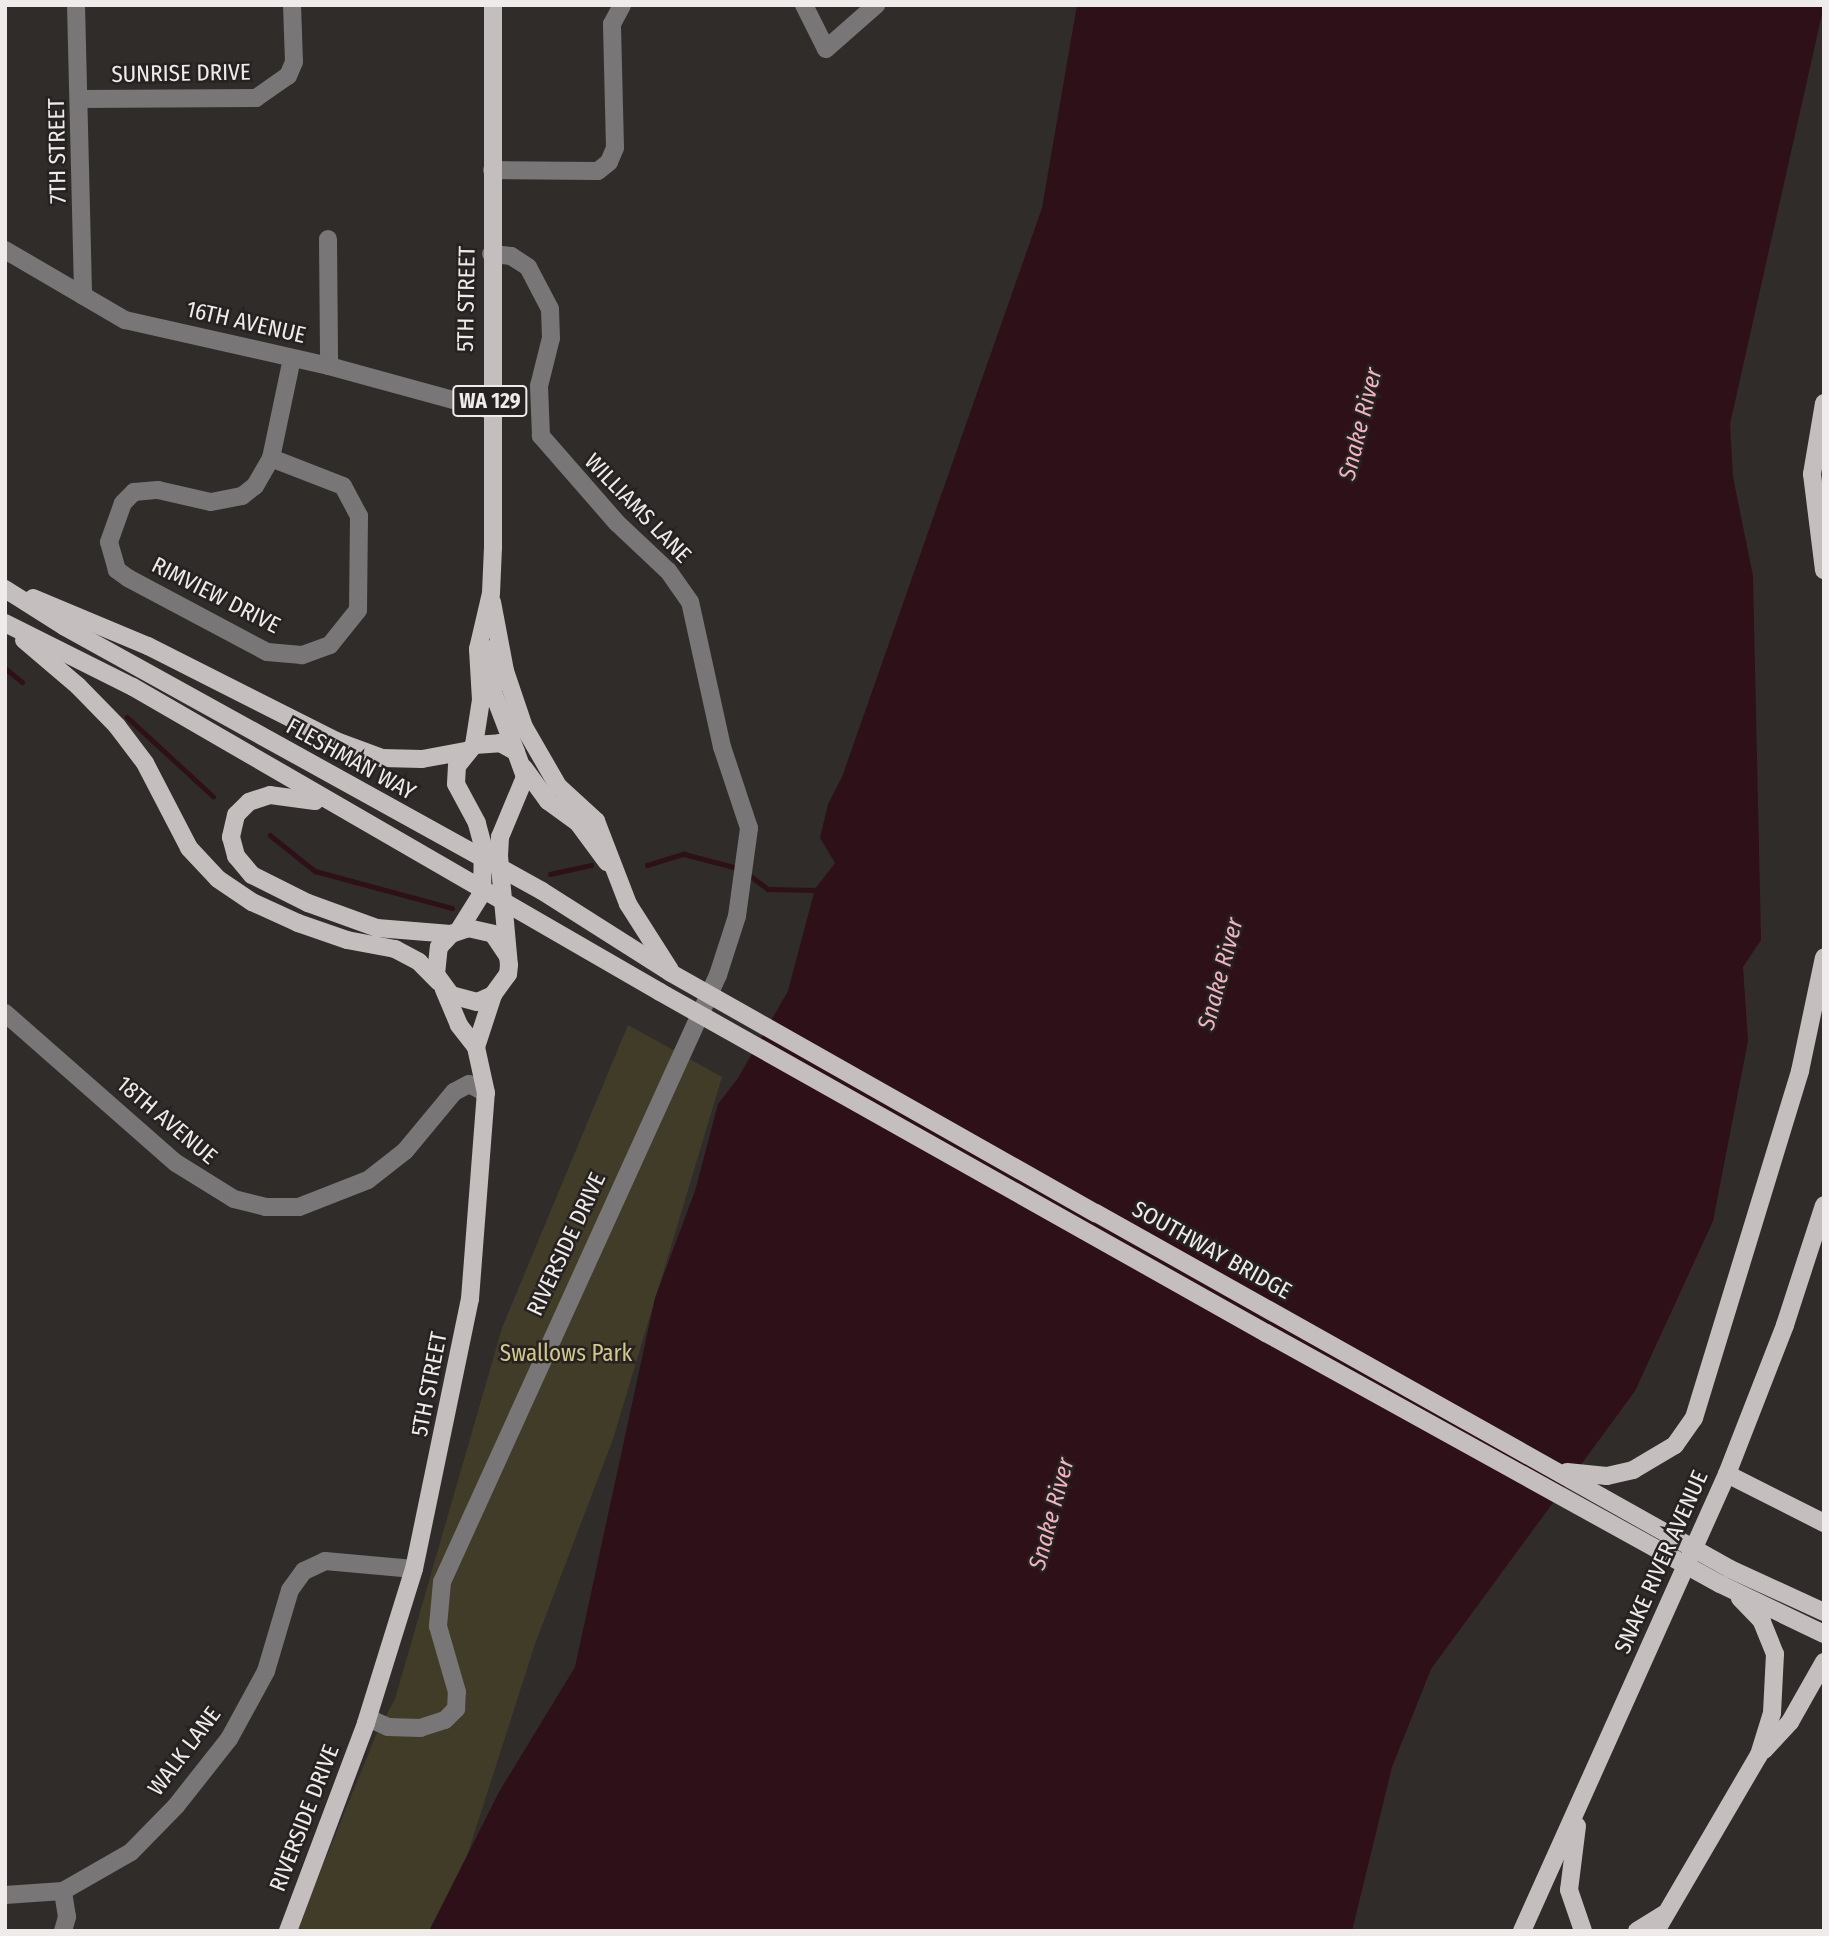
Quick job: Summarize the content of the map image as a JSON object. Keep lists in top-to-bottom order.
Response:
{
  "streets": {
    "main road": [
      "5TH STREET",
      "WA 129",
      "FLESHMAN WAY",
      "RIVERSIDE DRIVE",
      "SOUTHWAY BRIDGE",
      "SNAKE RIVER AVENUE"
    ],
    "street": [
      "SUNRISE DRIVE",
      "7TH STREET",
      "16TH AVENUE",
      "WILLIAMS LANE",
      "RIMVIEW DRIVE",
      "18TH AVENUE",
      "WALK LANE"
    ]
  },
  "crossings": [
    ["SUNRISE DRIVE", "7TH STREET"],
    ["7TH STREET", "16TH AVENUE"],
    ["5TH STREET", "16TH AVENUE"],
    ["5TH STREET", "WILLIAMS LANE"],
    ["5TH STREET", "18TH AVENUE"],
    ["5TH STREET", "RIVERSIDE DRIVE"],
    ["5TH STREET", "WALK LANE"],
    ["16TH AVENUE", "RIMVIEW DRIVE"],
    ["WILLIAMS LANE", "RIVERSIDE DRIVE"],
    ["FLESHMAN WAY", "SOUTHWAY BRIDGE"]
  ],
  "water": ["Snake River"],
  "parks": ["Swallows Park"]
}
